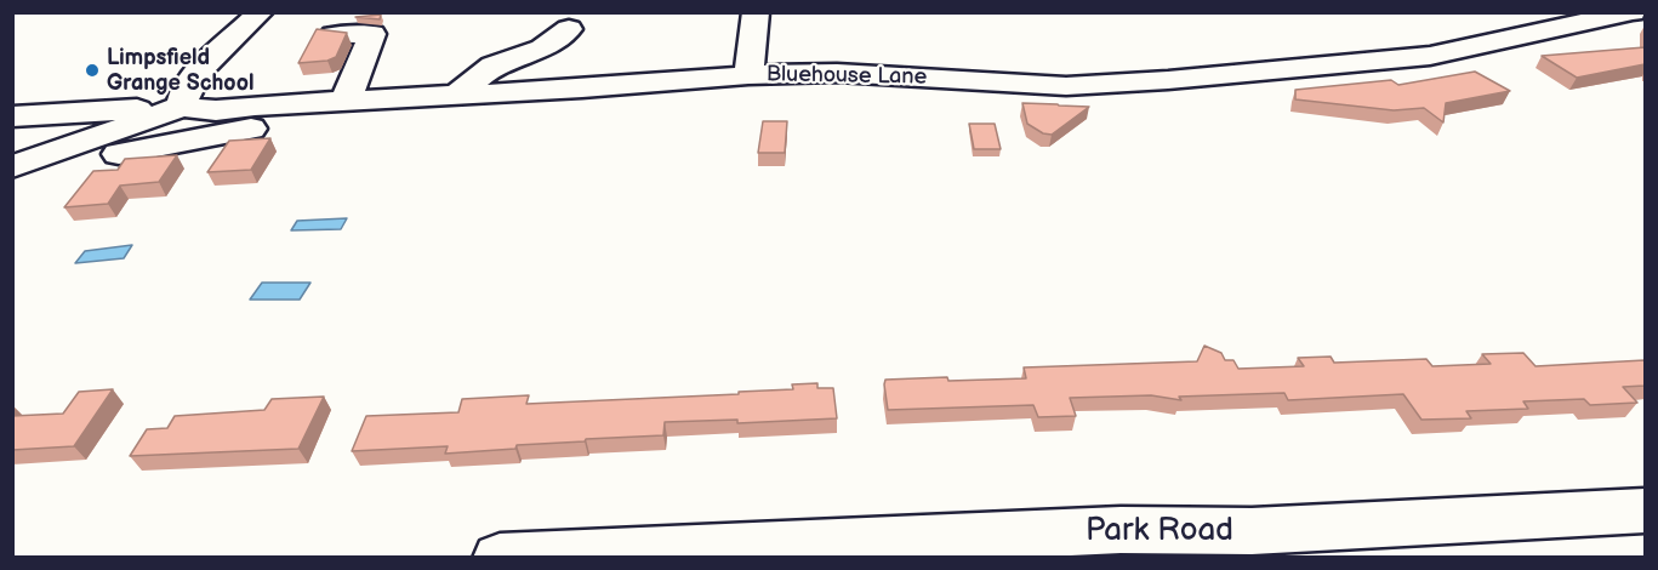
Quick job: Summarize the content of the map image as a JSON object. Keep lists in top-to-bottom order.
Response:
{
  "streets": {
    "street": ["Bluehouse Lane", "Park Road"]
  },
  "places": ["Limpsfield Grange School"]
}
